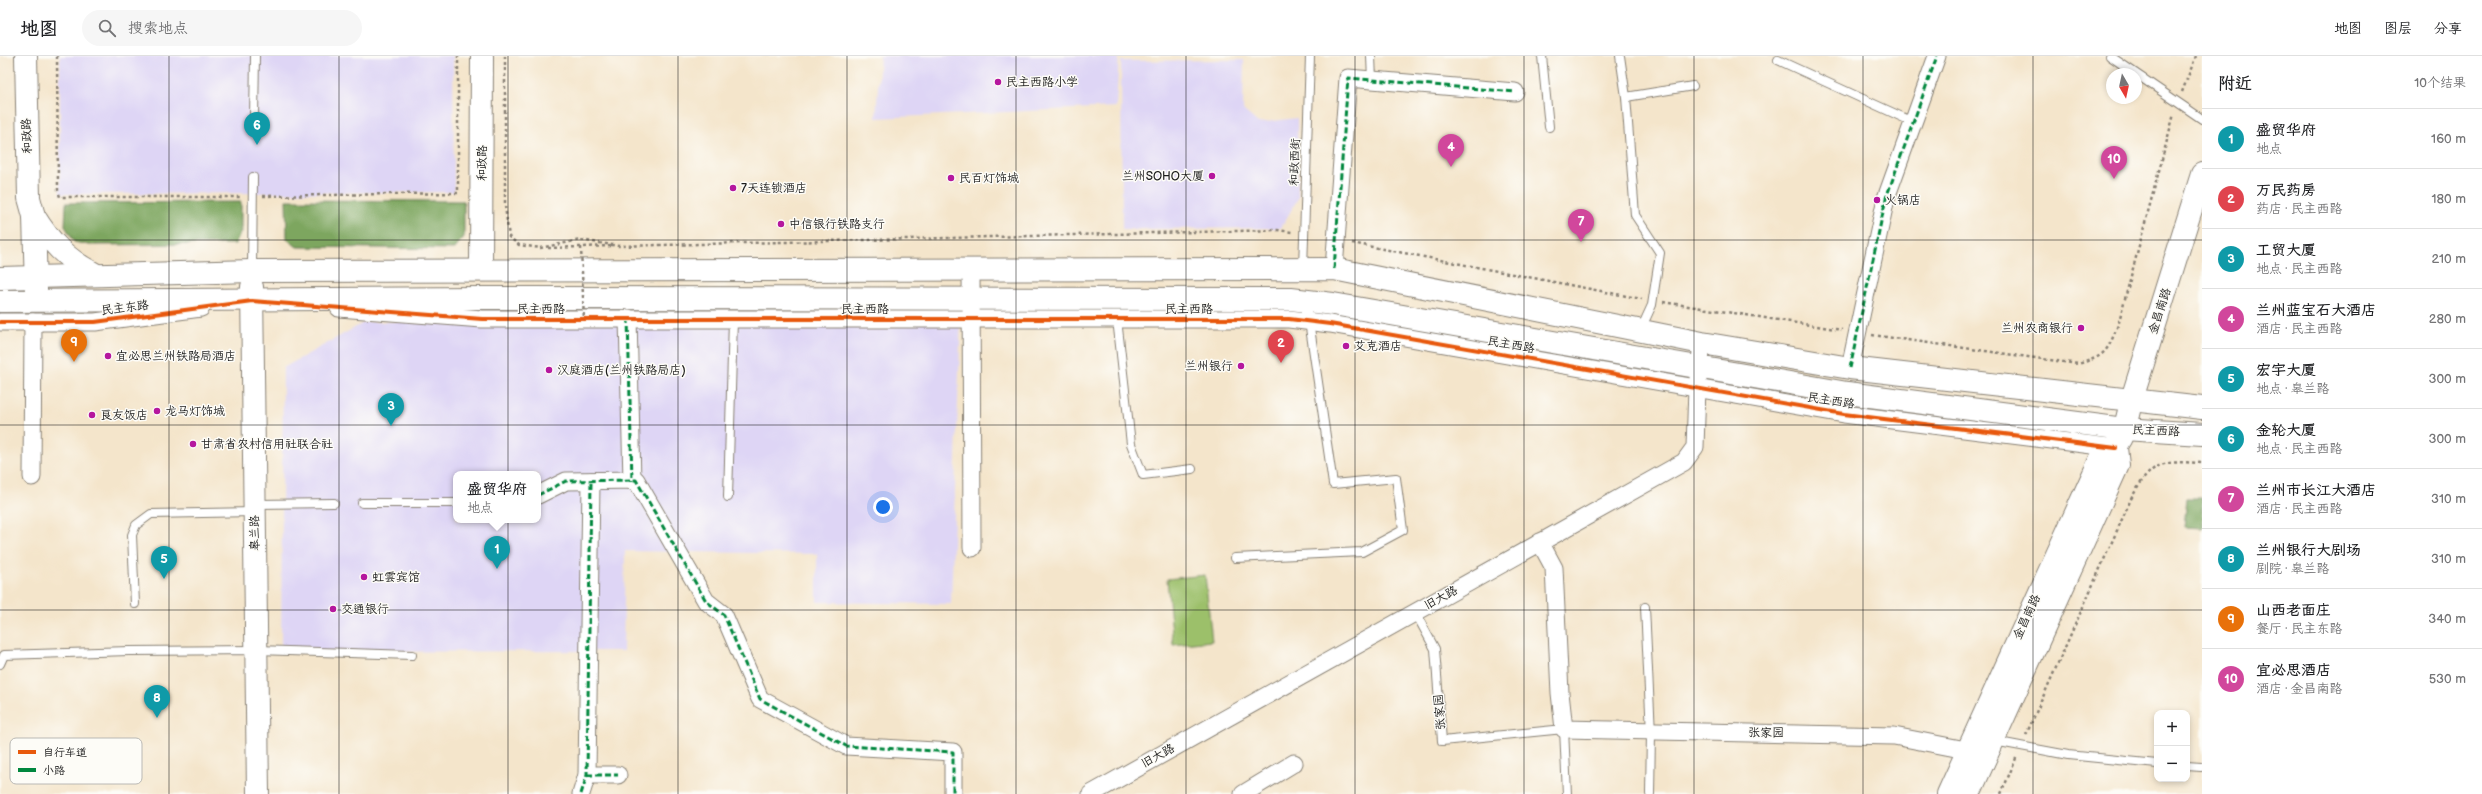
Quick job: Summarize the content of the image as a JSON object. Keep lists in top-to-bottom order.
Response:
{
  "streets": {
    "main road": [
      "和政路",
      "民主东路",
      "民主西路",
      "金昌南路",
      "皋兰路"
    ],
    "street": ["旧大路", "张家园"],
    "lane": ["和政西街"]
  },
  "crossings": [
    ["和政路", "民主东路"],
    ["民主东路", "民主西路"],
    ["民主东路", "皋兰路"],
    ["民主西路", "金昌南路"],
    ["民主西路", "皋兰路"],
    ["民主西路", "旧大路"],
    ["金昌南路", "张家园"],
    ["旧大路", "张家园"]
  ],
  "places": [
    "民主西路小学",
    "兰州SOHO大厦",
    "民百灯饰城",
    "7天连锁酒店",
    "火锅店",
    "中信银行铁路支行",
    "兰州农商银行",
    "艾克酒店",
    "宜必思兰州铁路局酒店",
    "兰州银行",
    "汉庭酒店(兰州铁路局店)",
    "龙马灯饰城",
    "良友饭店",
    "甘肃省农村信用社联合社",
    "虹雲宾馆",
    "交通银行"
  ],
  "legend": ["自行车道", "小路"],
  "north": "bottom",
  "page": {
    "header": "地图",
    "search": "搜索地点",
    "nav": ["地图", "图层", "分享"],
    "heading": ["附近", "10个结果"],
    "list": [
      {
        "mark": "1",
        "name": "盛贸华府",
        "note": "地点",
        "value": "160 m"
      },
      {
        "mark": "2",
        "name": "万民药房",
        "note": "药店 · 民主西路",
        "value": "180 m"
      },
      {
        "mark": "3",
        "name": "工贸大厦",
        "note": "地点 · 民主西路",
        "value": "210 m"
      },
      {
        "mark": "4",
        "name": "兰州蓝宝石大酒店",
        "note": "酒店 · 民主西路",
        "value": "280 m"
      },
      {
        "mark": "5",
        "name": "宏宇大厦",
        "note": "地点 · 皋兰路",
        "value": "300 m"
      },
      {
        "mark": "6",
        "name": "金轮大厦",
        "note": "地点 · 民主西路",
        "value": "300 m"
      },
      {
        "mark": "7",
        "name": "兰州市长江大酒店",
        "note": "酒店 · 民主西路",
        "value": "310 m"
      },
      {
        "mark": "8",
        "name": "兰州银行大剧场",
        "note": "剧院 · 皋兰路",
        "value": "310 m"
      },
      {
        "mark": "9",
        "name": "山西老面庄",
        "note": "餐厅 · 民主东路",
        "value": "340 m"
      },
      {
        "mark": "10",
        "name": "宜必思酒店",
        "note": "酒店 · 金昌南路",
        "value": "530 m"
      }
    ],
    "pins": [
      "6",
      "4",
      "10",
      "7",
      "9",
      "2",
      "3",
      "1",
      "5",
      "8"
    ],
    "popup": ["盛贸华府", "地点"],
    "map_buttons": ["+", "−"]
  }
}
